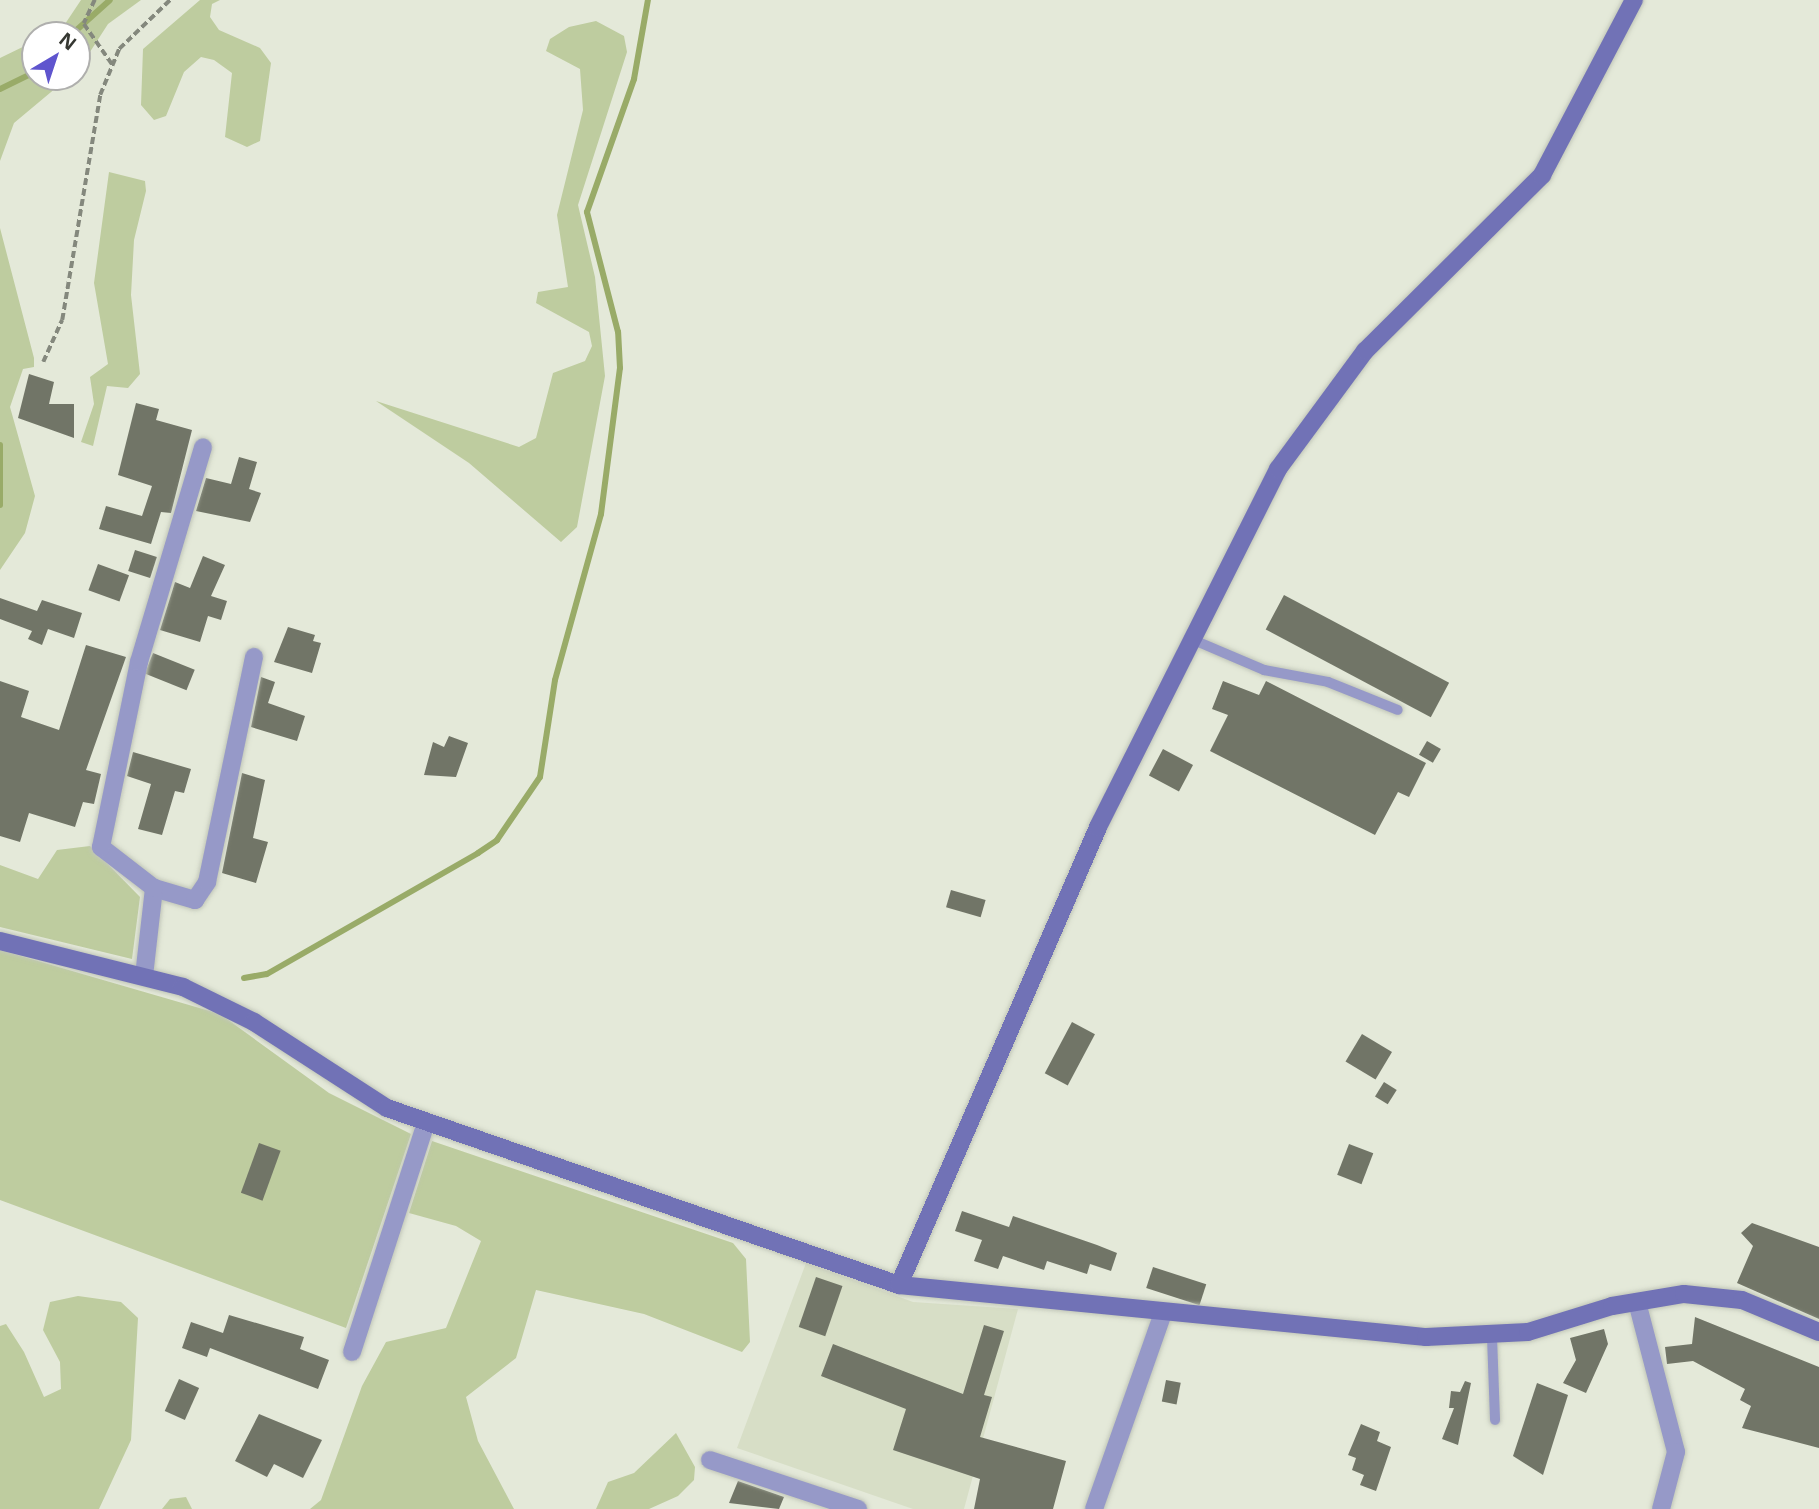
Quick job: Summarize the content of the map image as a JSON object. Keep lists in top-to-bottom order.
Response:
{
  "north": "top right"
}
